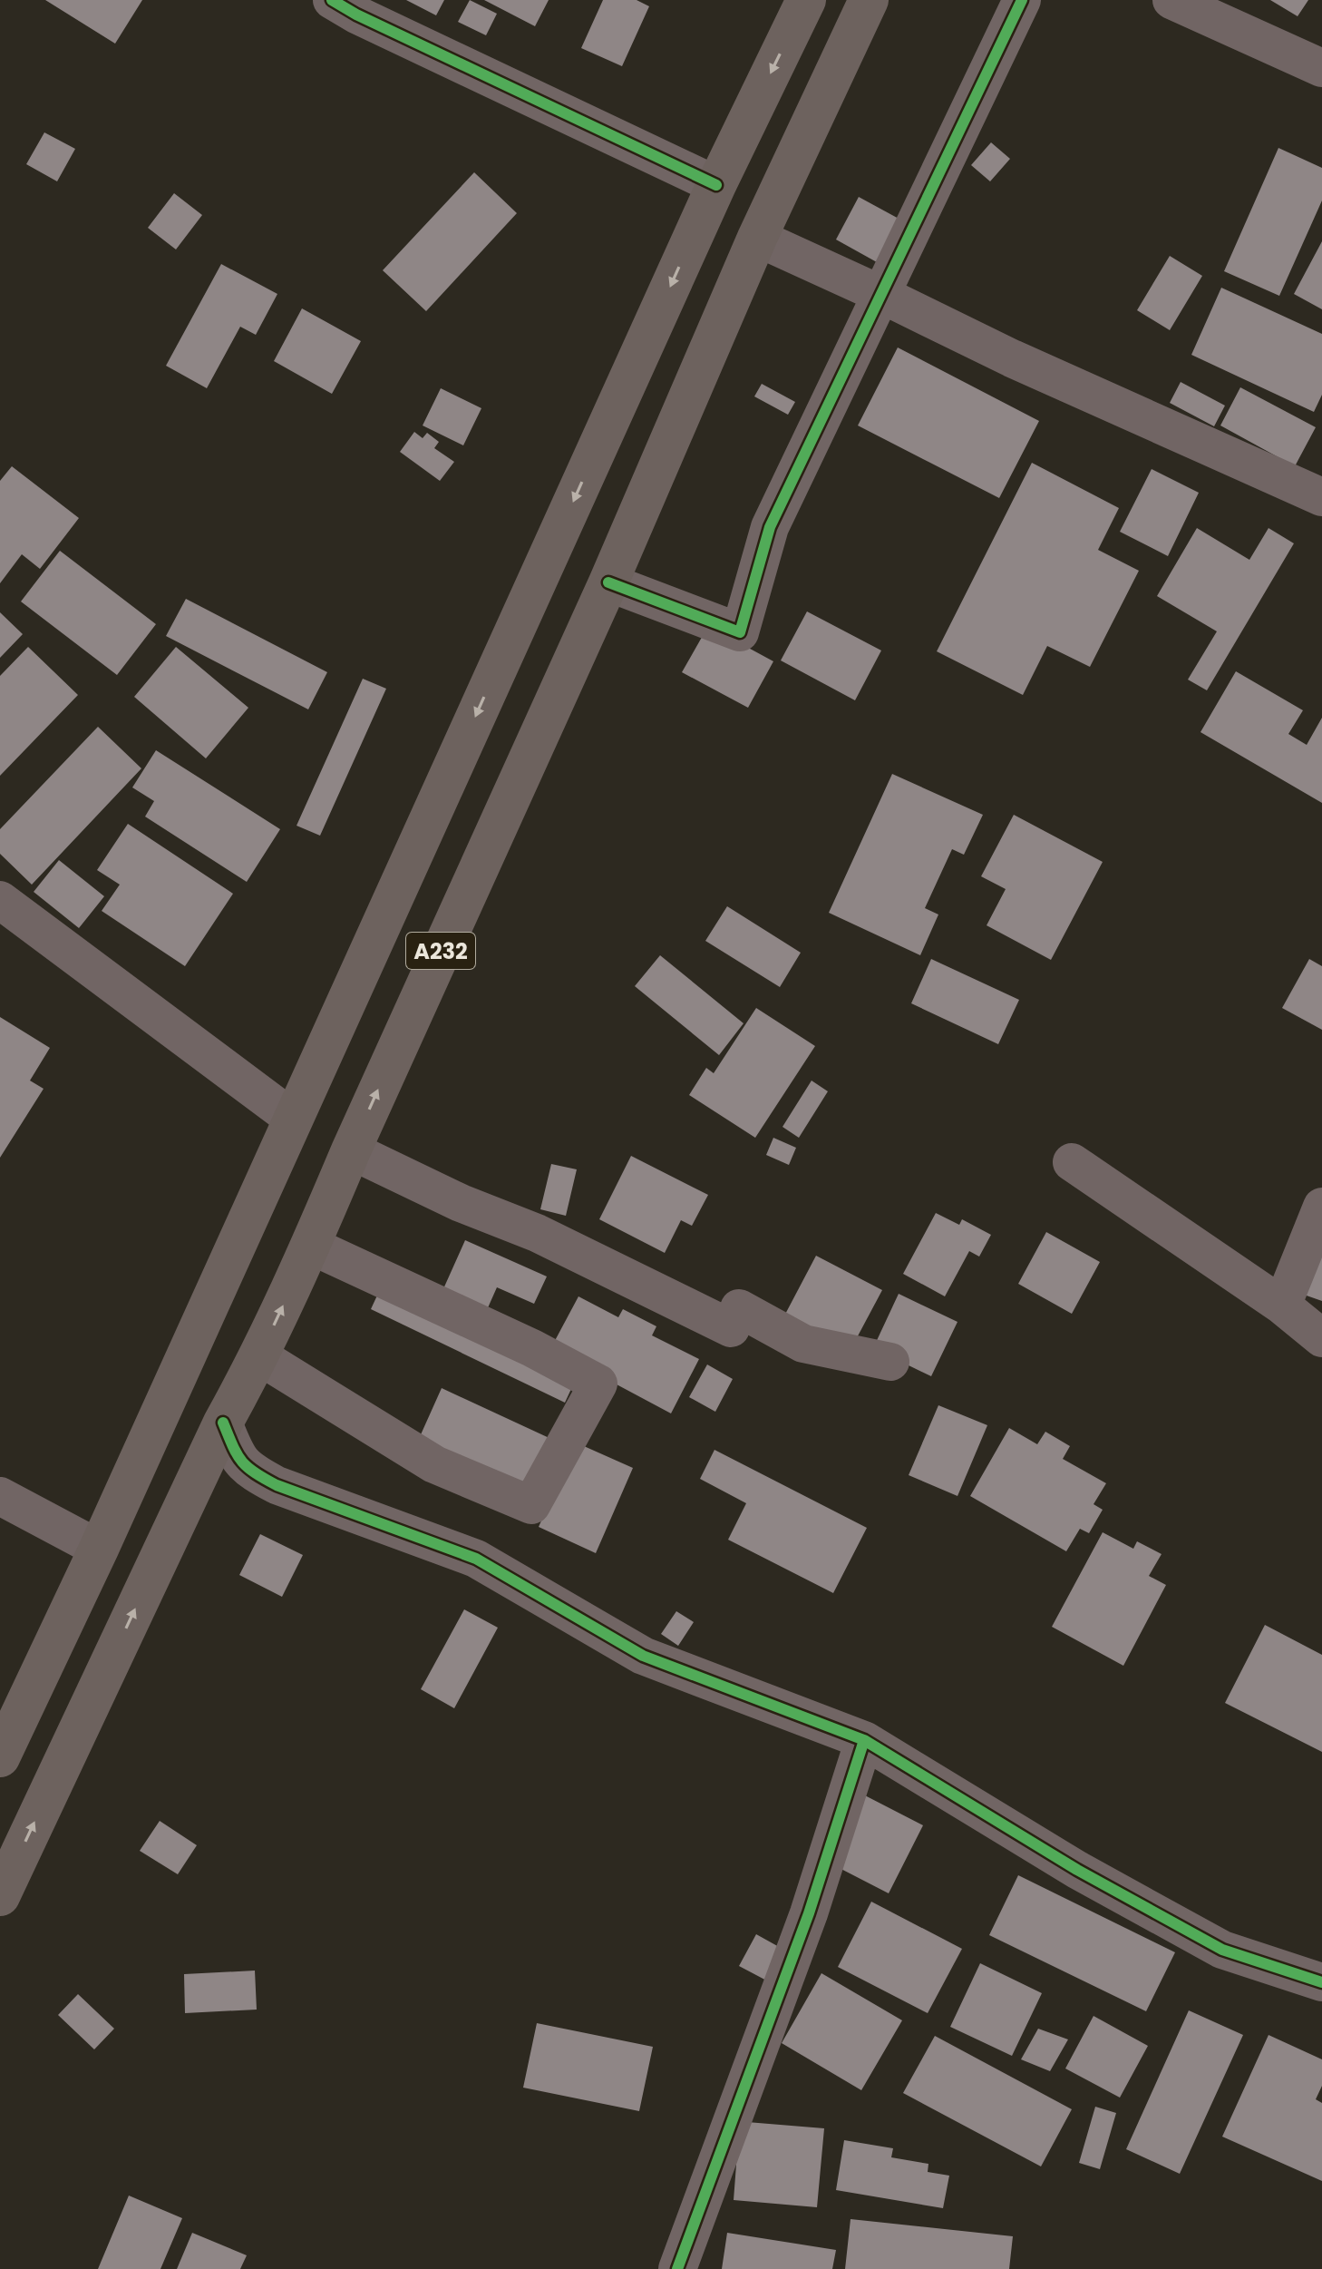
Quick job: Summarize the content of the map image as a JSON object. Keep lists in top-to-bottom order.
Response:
{
  "streets": {
    "highway": ["A232"]
  }
}
